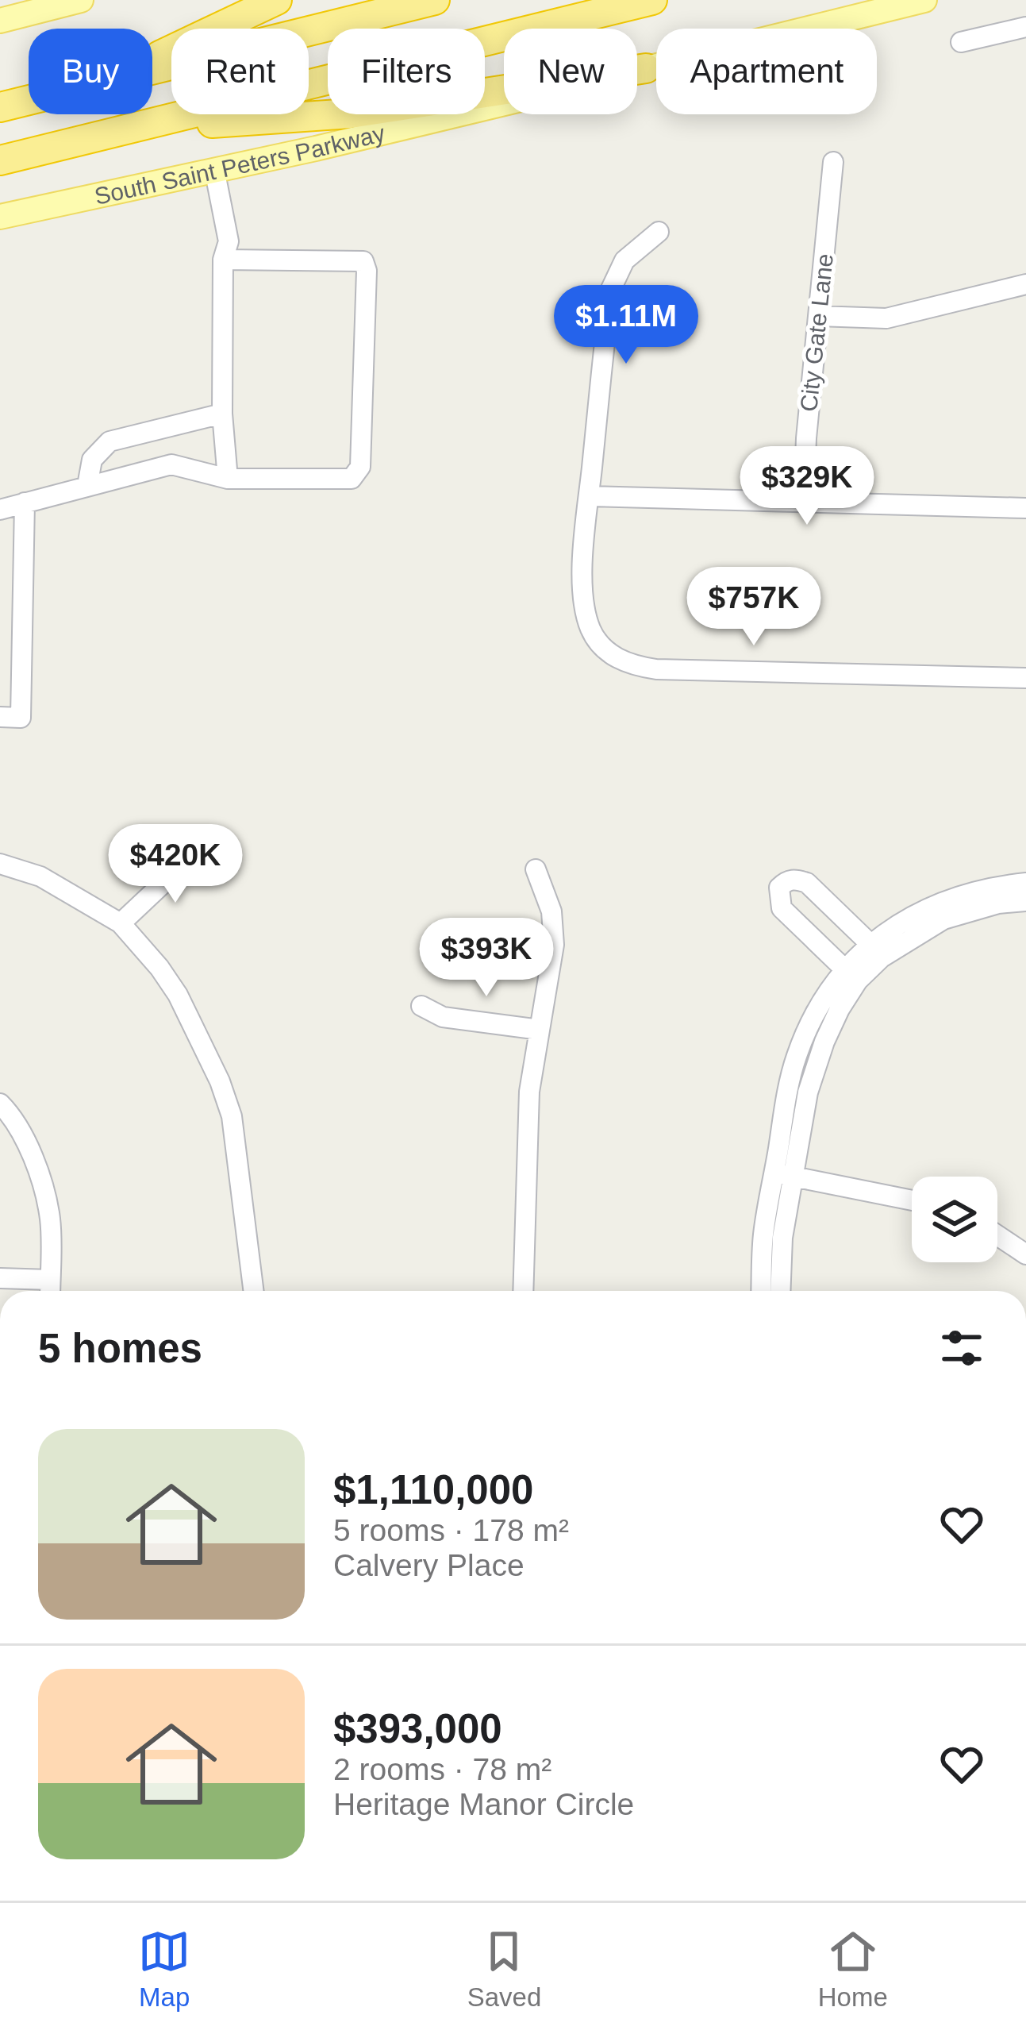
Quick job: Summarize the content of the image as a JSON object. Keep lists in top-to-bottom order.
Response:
{
  "streets": {
    "main road": ["South Saint Peters Parkway"],
    "street": ["City Gate Lane"]
  },
  "page": {
    "chip": [
      "Buy",
      "Rent",
      "Filters",
      "New",
      "Apartment"
    ],
    "price": [
      "$1.11M",
      "$329K",
      "$757K",
      "$420K",
      "$393K"
    ],
    "heading": "5 homes",
    "list": [
      {
        "name": "$1,110,000",
        "note": "5 rooms · 178 m² · Calvery Place"
      },
      {
        "name": "$393,000",
        "note": "2 rooms · 78 m² · Heritage Manor Circle"
      }
    ],
    "tabs": ["Map", "Saved", "Home"]
  }
}
